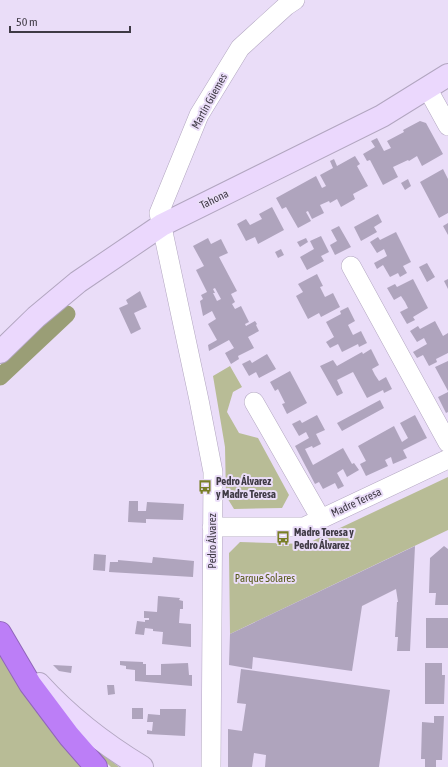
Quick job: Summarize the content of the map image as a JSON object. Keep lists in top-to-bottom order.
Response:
{
  "streets": {
    "street": [
      "Martín Güemes",
      "Tahona",
      "Madre Teresa",
      "Pedro Álvarez"
    ]
  },
  "crossings": [
    ["Martín Güemes", "Tahona"],
    ["Martín Güemes", "Pedro Álvarez"],
    ["Tahona", "Pedro Álvarez"],
    ["Madre Teresa", "Pedro Álvarez"]
  ],
  "parks": ["Parque Solares"],
  "places": {
    "bus stop": ["Pedro Álvarez y Madre Teresa", "Madre Teresa y Pedro Álvarez"]
  },
  "scale_bar": "50 m"
}
